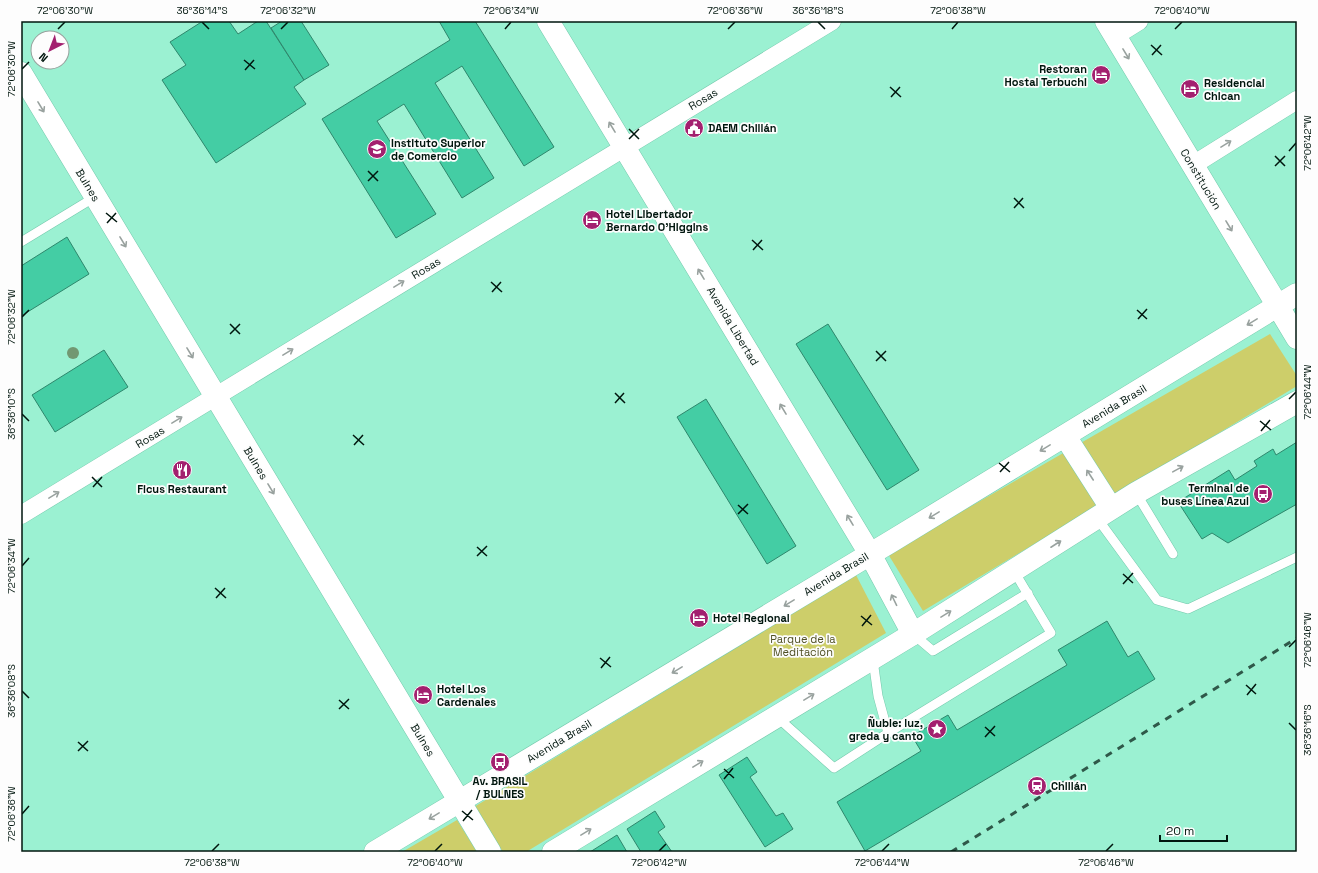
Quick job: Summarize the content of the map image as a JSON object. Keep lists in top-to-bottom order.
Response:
{
  "streets": {
    "main road": [
      "Constitución",
      "Bulnes",
      "Avenida Libertad",
      "Avenida Brasil"
    ],
    "street": ["Rosas"]
  },
  "crossings": [
    ["Rosas", "Bulnes"],
    ["Rosas", "Avenida Libertad"],
    ["Constitución", "Avenida Brasil"],
    ["Bulnes", "Avenida Brasil"],
    ["Avenida Libertad", "Avenida Brasil"]
  ],
  "one_way": [
    "Rosas",
    "Constitución",
    "Bulnes",
    "Avenida Libertad"
  ],
  "parks": ["Parque de la Meditación"],
  "places": {
    "hotel": [
      "Restoran Hostal Terbuchi",
      "Residencial Chican",
      "Hotel Libertador Bernardo O'Higgins",
      "Hotel Regional",
      "Hotel Los Cardenales"
    ],
    "public building": ["DAEM Chillán"],
    "school or university": ["Instituto Superior de Comercio"],
    "restaurant": ["Ficus Restaurant"],
    "bus stop": ["Terminal de buses Línea Azul", "Av. BRASIL / BULNES"],
    "place": ["Ñuble: luz, greda y canto"],
    "station": ["Chillán"]
  },
  "scale_bar": "20 m",
  "north": "bottom left",
  "coordinates": [
    "72°06'30\"W",
    "36°36'14\"S",
    "72°06'32\"W",
    "72°06'34\"W",
    "72°06'36\"W",
    "36°36'18\"S",
    "72°06'38\"W",
    "72°06'40\"W",
    "72°06'42\"W",
    "72°06'44\"W",
    "36°36'10\"S",
    "72°06'46\"W",
    "36°36'08\"S",
    "36°36'16\"S"
  ]
}
